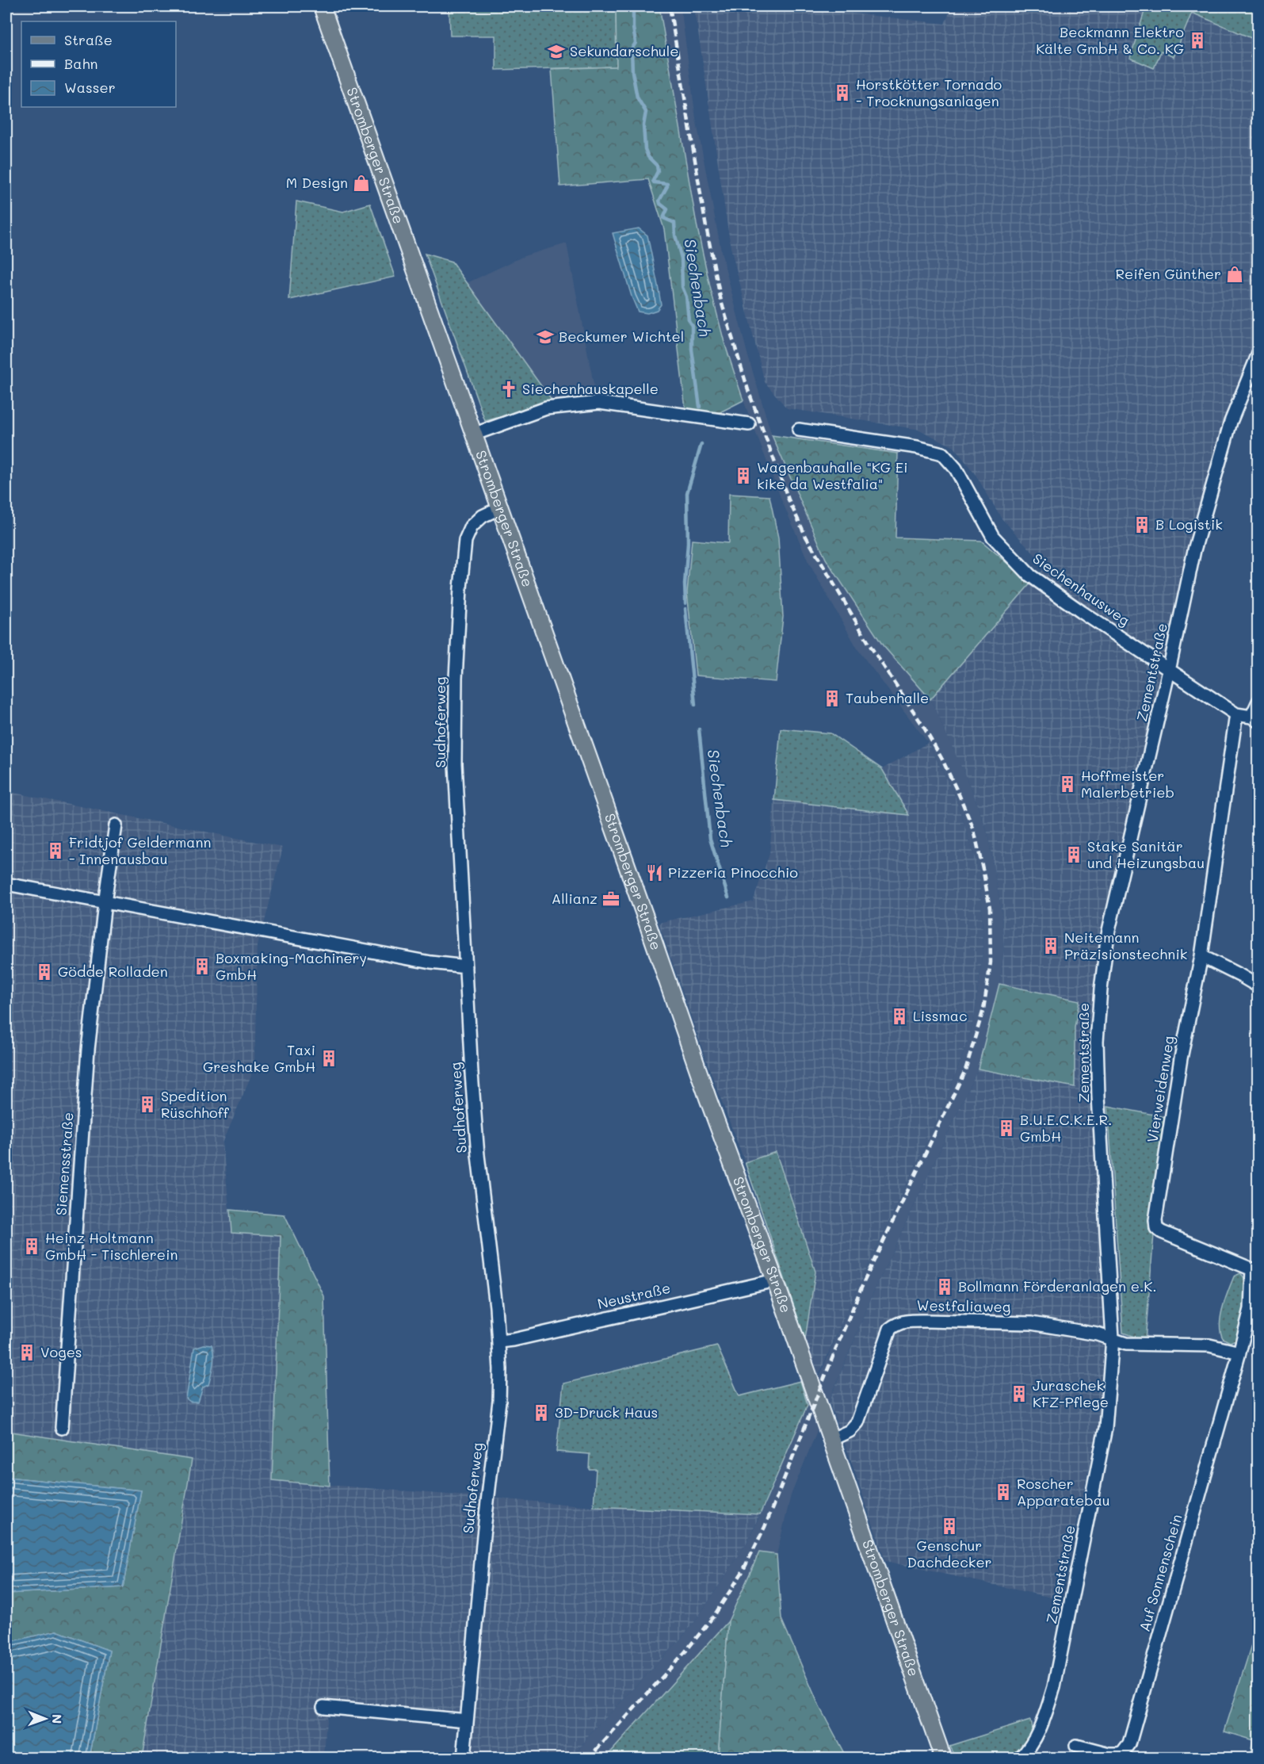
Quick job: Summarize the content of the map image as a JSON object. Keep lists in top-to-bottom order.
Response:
{
  "streets": {
    "main road": ["Stromberger Straße"],
    "street": [
      "Siechenhausweg",
      "Zementstraße",
      "Sudhoferweg",
      "Vierweidenweg",
      "Siemensstraße",
      "Neustraße",
      "Westfaliaweg",
      "Auf Sonnenschein"
    ]
  },
  "crossings": [
    ["Stromberger Straße", "Sudhoferweg"],
    ["Stromberger Straße", "Neustraße"],
    ["Stromberger Straße", "Westfaliaweg"],
    ["Siechenhausweg", "Zementstraße"],
    ["Siechenhausweg", "Vierweidenweg"],
    ["Zementstraße", "Westfaliaweg"],
    ["Sudhoferweg", "Neustraße"],
    ["Vierweidenweg", "Auf Sonnenschein"]
  ],
  "water": ["Siechenbach"],
  "places": {
    "building": [
      "Beckmann Elektro Kälte GmbH & Co. KG",
      "Horstkötter Tornado - Trocknungsanlagen",
      "Wagenbauhalle \"KG Ei kike da Westfalia\"",
      "B Logistik",
      "Taubenhalle",
      "Hoffmeister Malerbetrieb",
      "Fridtjof Geldermann - Innenausbau",
      "Stake Sanitär und Heizungsbau",
      "Neitemann Präzisionstechnik",
      "Boxmaking-Machinery GmbH",
      "Gödde Rolladen",
      "Lissmac",
      "Taxi Greshake GmbH",
      "Spedition Rüschhoff",
      "B.U.E.C.K.E.R. GmbH",
      "Heinz Holtmann GmbH - Tischlerein",
      "Bollmann Förderanlagen e.K.",
      "Voges",
      "Juraschek KFZ-Pflege",
      "3D-Druck Haus",
      "Roscher Apparatebau",
      "Genschur Dachdecker"
    ],
    "school or university": ["Sekundarschule", "Beckumer Wichtel"],
    "shop": ["M Design", "Reifen Günther"],
    "church": ["Siechenhauskapelle"],
    "restaurant": ["Pizzeria Pinocchio"],
    "office": ["Allianz"]
  },
  "legend": ["Straße", "Bahn", "Wasser"],
  "north": "right"
}
